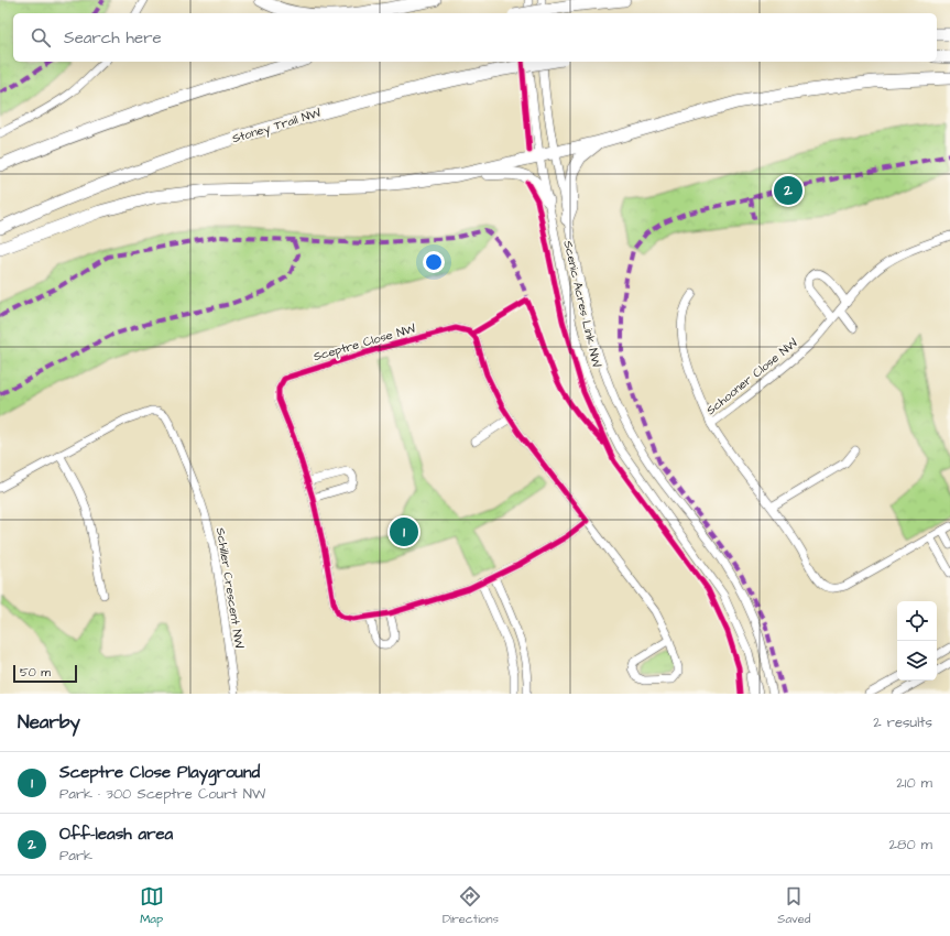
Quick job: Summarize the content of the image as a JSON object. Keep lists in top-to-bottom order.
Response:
{
  "streets": {
    "highway": ["Stoney Trail NW"],
    "street": [
      "Scenic Acres Link NW",
      "Sceptre Close NW",
      "Schooner Close NW",
      "Schiller Crescent NW"
    ]
  },
  "scale_bar": "50 m",
  "page": {
    "search": "Search here",
    "pins": ["2", "1"],
    "scale": "50 m",
    "heading": ["Nearby", "2 results"],
    "list": [
      {
        "mark": "1",
        "name": "Sceptre Close Playground",
        "note": "Park · 300 Sceptre Court NW",
        "value": "210 m"
      },
      {
        "mark": "2",
        "name": "Off-leash area",
        "note": "Park",
        "value": "280 m"
      }
    ],
    "nav": ["Map", "Directions", "Saved"]
  }
}
